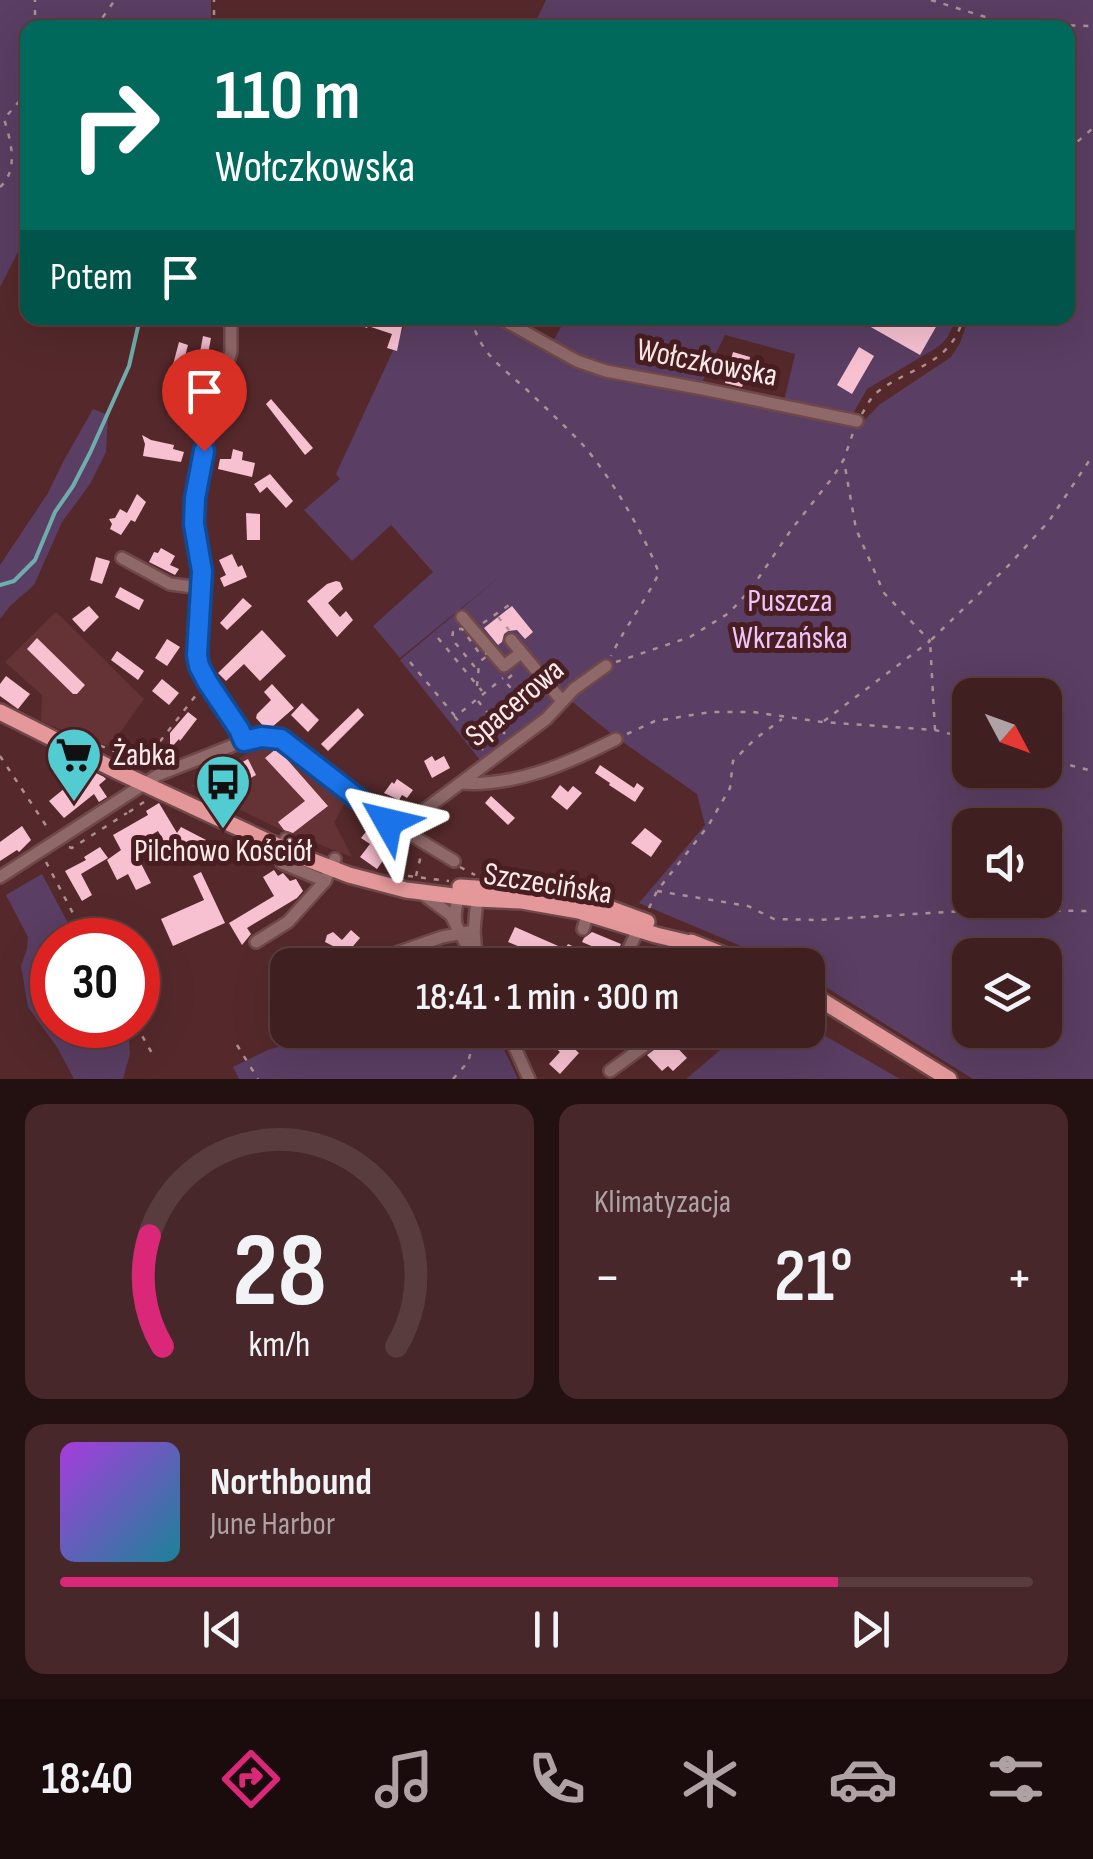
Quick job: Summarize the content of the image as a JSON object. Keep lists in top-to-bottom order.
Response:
{
  "streets": {
    "main road": ["Szczecińska"],
    "street": ["Wołczkowska", "Spacerowa"]
  },
  "parks": ["Puszcza Wkrzańska"],
  "places": {
    "supermarket": ["Żabka"],
    "bus stop": ["Pilchowo Kościół"]
  },
  "north": "bottom right",
  "page": {
    "turn": ["110 m", "Wołczkowska"],
    "then": "Potem",
    "limit": "30",
    "trip": "18:41 · 1 min · 300 m",
    "tile": "Klimatyzacja",
    "heat": ["−", "21°", "+"],
    "song": ["Northbound", "June Harbor"],
    "tabs": "18:40",
    "gauge": ["28", "km/h"]
  }
}
